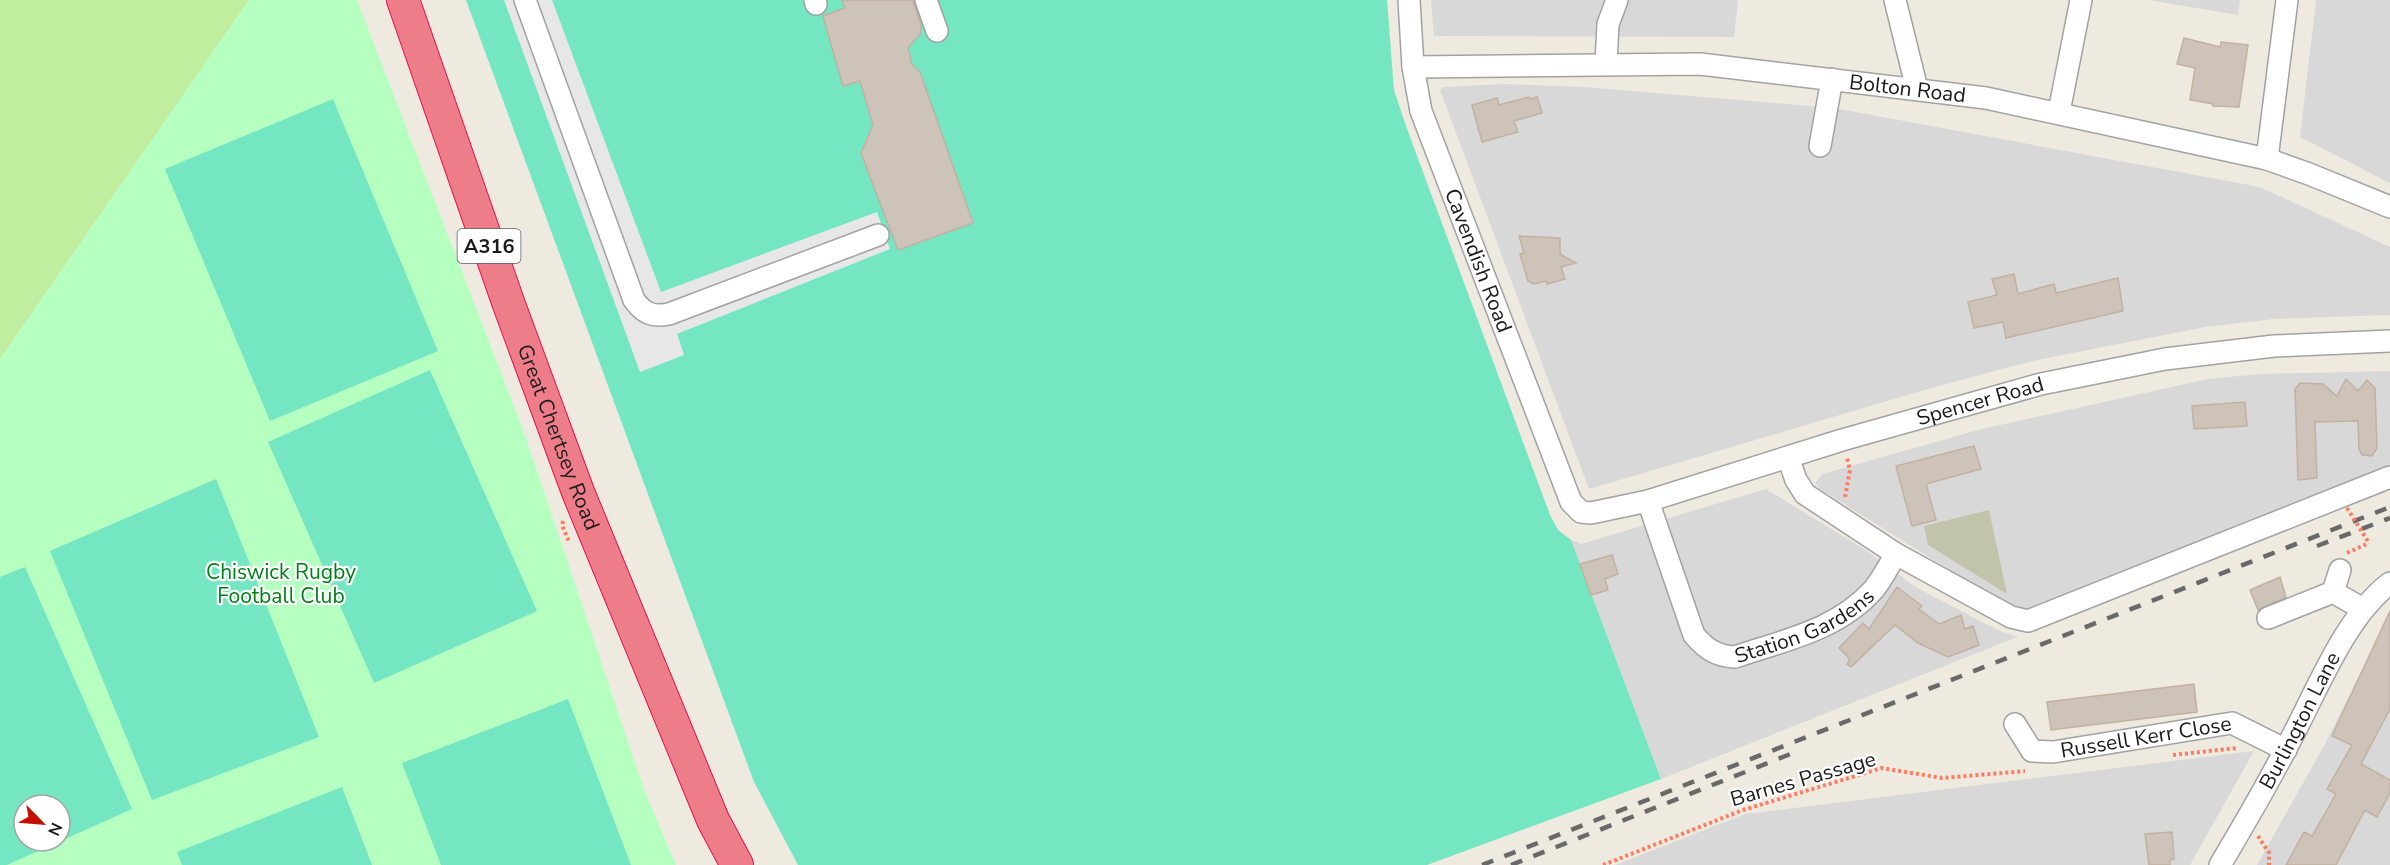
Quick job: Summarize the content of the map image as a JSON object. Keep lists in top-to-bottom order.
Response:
{
  "streets": {
    "highway": ["A316", "Great Chertsey Road"],
    "street": [
      "Bolton Road",
      "Cavendish Road",
      "Spencer Road",
      "Station Gardens",
      "Burlington Lane",
      "Russell Kerr Close"
    ],
    "path": ["Barnes Passage"]
  },
  "crossings": [
    ["Bolton Road", "Cavendish Road"],
    ["Cavendish Road", "Spencer Road"],
    ["Spencer Road", "Station Gardens"],
    ["Burlington Lane", "Russell Kerr Close"]
  ],
  "parks": ["Chiswick Rugby Football Club"],
  "north": "bottom right"
}
